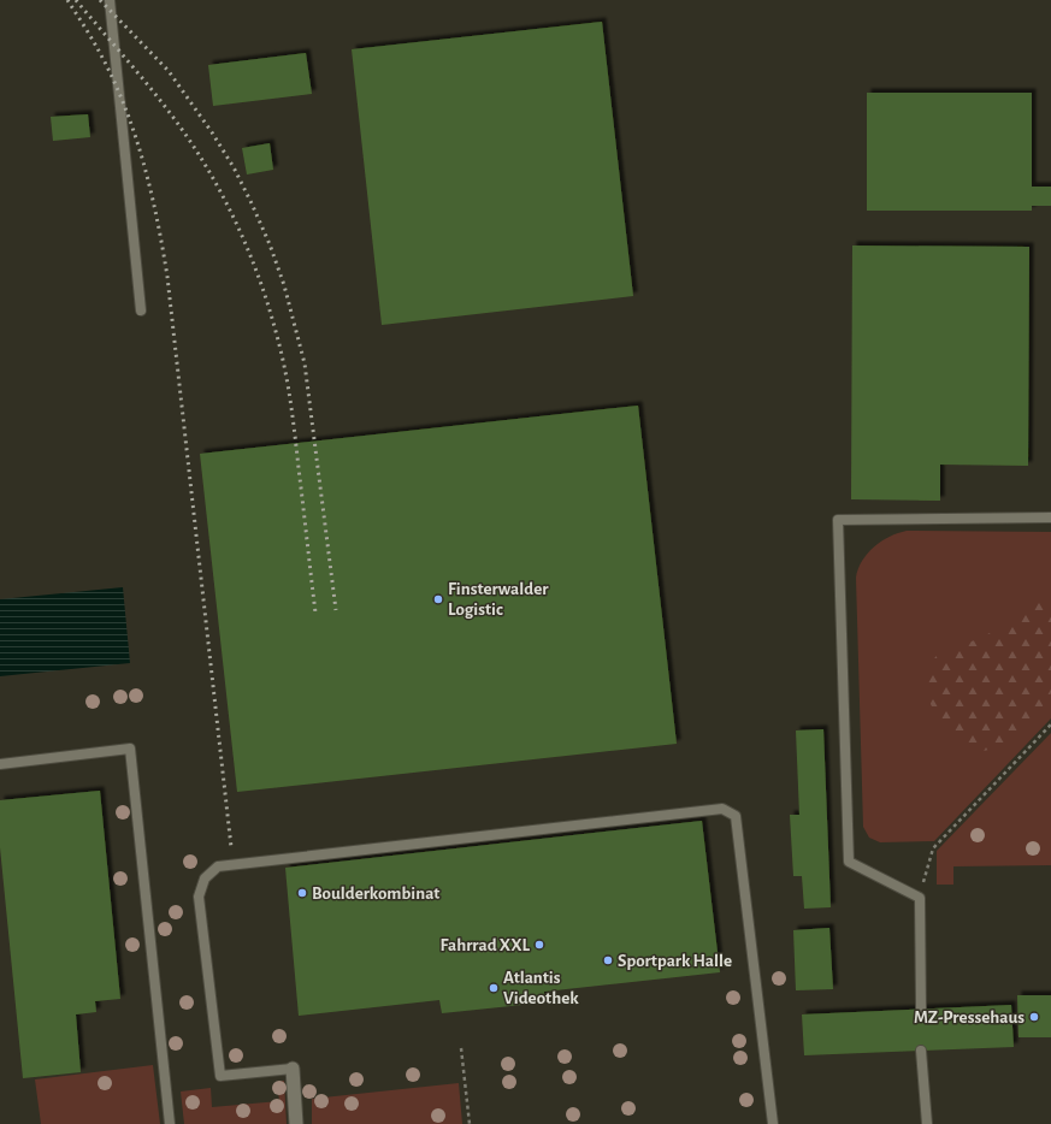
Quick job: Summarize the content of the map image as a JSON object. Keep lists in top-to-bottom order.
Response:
{
  "places": [
    "Finsterwalder Logistic",
    "Boulderkombinat",
    "Fahrrad XXL",
    "Sportpark Halle",
    "Atlantis Videothek",
    "MZ-Pressehaus"
  ]
}
